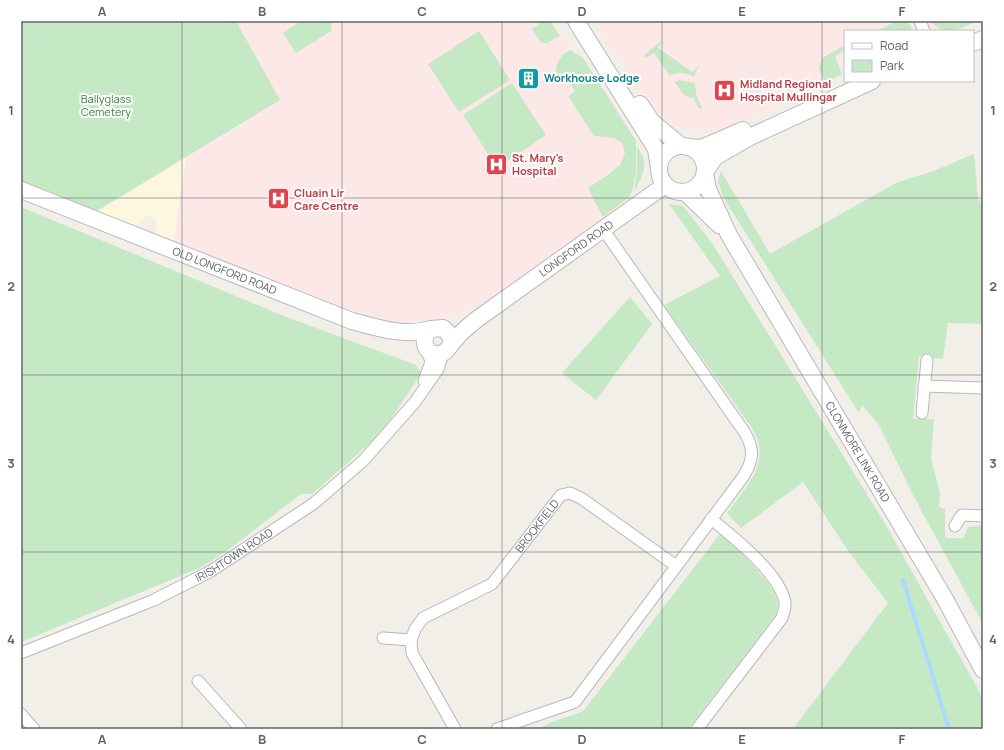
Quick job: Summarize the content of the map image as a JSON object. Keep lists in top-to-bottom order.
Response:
{
  "streets": {
    "street": [
      "LONGFORD ROAD",
      "OLD LONGFORD ROAD",
      "CLONMORE LINK ROAD",
      "BROOKFIELD",
      "IRISHTOWN ROAD"
    ]
  },
  "crossings": [
    ["LONGFORD ROAD", "OLD LONGFORD ROAD"],
    ["LONGFORD ROAD", "CLONMORE LINK ROAD"]
  ],
  "parks": ["Ballyglass Cemetery"],
  "places": {
    "building": ["Workhouse Lodge"],
    "hospital": ["Midland Regional Hospital Mullingar", "St. Mary's Hospital", "Cluain Lir Care Centre"]
  },
  "legend": ["Road", "Park"],
  "grid": {
    "columns": [
      "A",
      "B",
      "C",
      "D",
      "E",
      "F"
    ],
    "rows": [
      "1",
      "2",
      "3",
      "4"
    ]
  }
}
